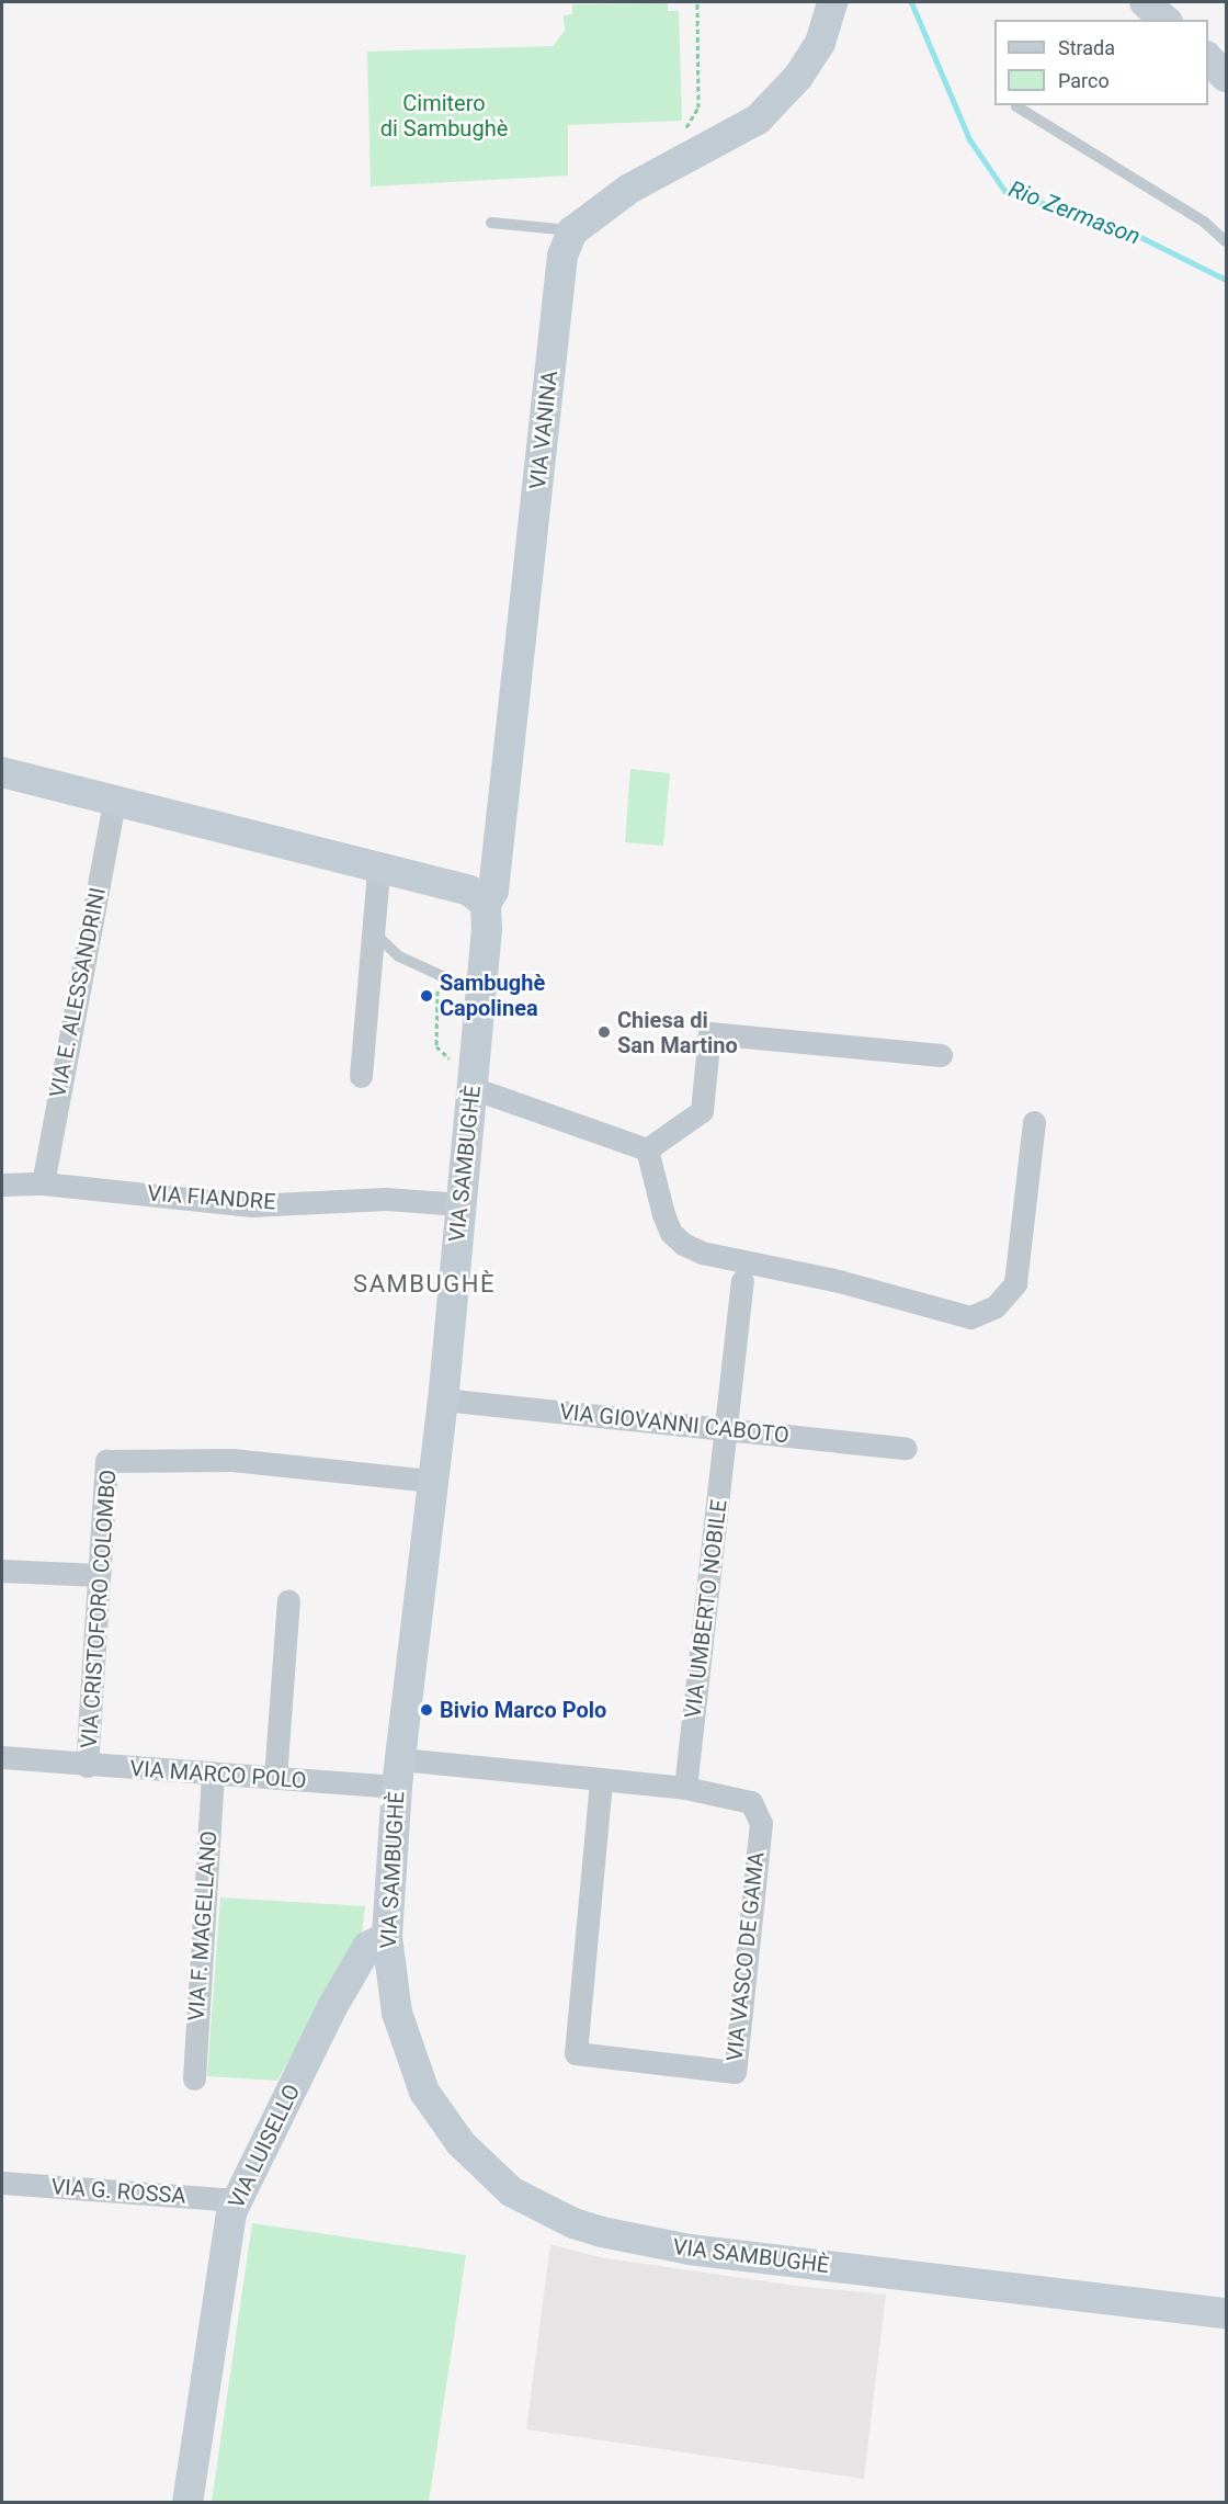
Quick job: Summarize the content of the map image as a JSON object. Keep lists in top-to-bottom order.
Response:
{
  "streets": {
    "street": [
      "VIA VANINA",
      "VIA E. ALESSANDRINI",
      "VIA SAMBUGHÈ",
      "VIA FIANDRE",
      "VIA GIOVANNI CABOTO",
      "VIA CRISTOFORO COLOMBO",
      "VIA UMBERTO NOBILE",
      "VIA MARCO POLO",
      "VIA F. MAGELLANO",
      "VIA VASCO DE GAMA",
      "VIA LUISELLO",
      "VIA G. ROSSA"
    ]
  },
  "crossings": [
    ["VIA VANINA", "VIA SAMBUGHÈ"],
    ["VIA E. ALESSANDRINI", "VIA FIANDRE"],
    ["VIA SAMBUGHÈ", "VIA FIANDRE"],
    ["VIA SAMBUGHÈ", "VIA GIOVANNI CABOTO"],
    ["VIA SAMBUGHÈ", "VIA CRISTOFORO COLOMBO"],
    ["VIA SAMBUGHÈ", "VIA MARCO POLO"],
    ["VIA SAMBUGHÈ", "VIA VASCO DE GAMA"],
    ["VIA SAMBUGHÈ", "VIA LUISELLO"],
    ["VIA GIOVANNI CABOTO", "VIA UMBERTO NOBILE"],
    ["VIA CRISTOFORO COLOMBO", "VIA MARCO POLO"],
    ["VIA UMBERTO NOBILE", "VIA VASCO DE GAMA"],
    ["VIA MARCO POLO", "VIA F. MAGELLANO"],
    ["VIA MARCO POLO", "VIA VASCO DE GAMA"],
    ["VIA LUISELLO", "VIA G. ROSSA"]
  ],
  "districts": ["SAMBUGHÈ"],
  "water": ["Rio Zermason"],
  "parks": ["Cimitero di Sambughè"],
  "places": ["Sambughè Capolinea", "Chiesa di San Martino", "Bivio Marco Polo"],
  "legend": ["Strada", "Parco"]
}
